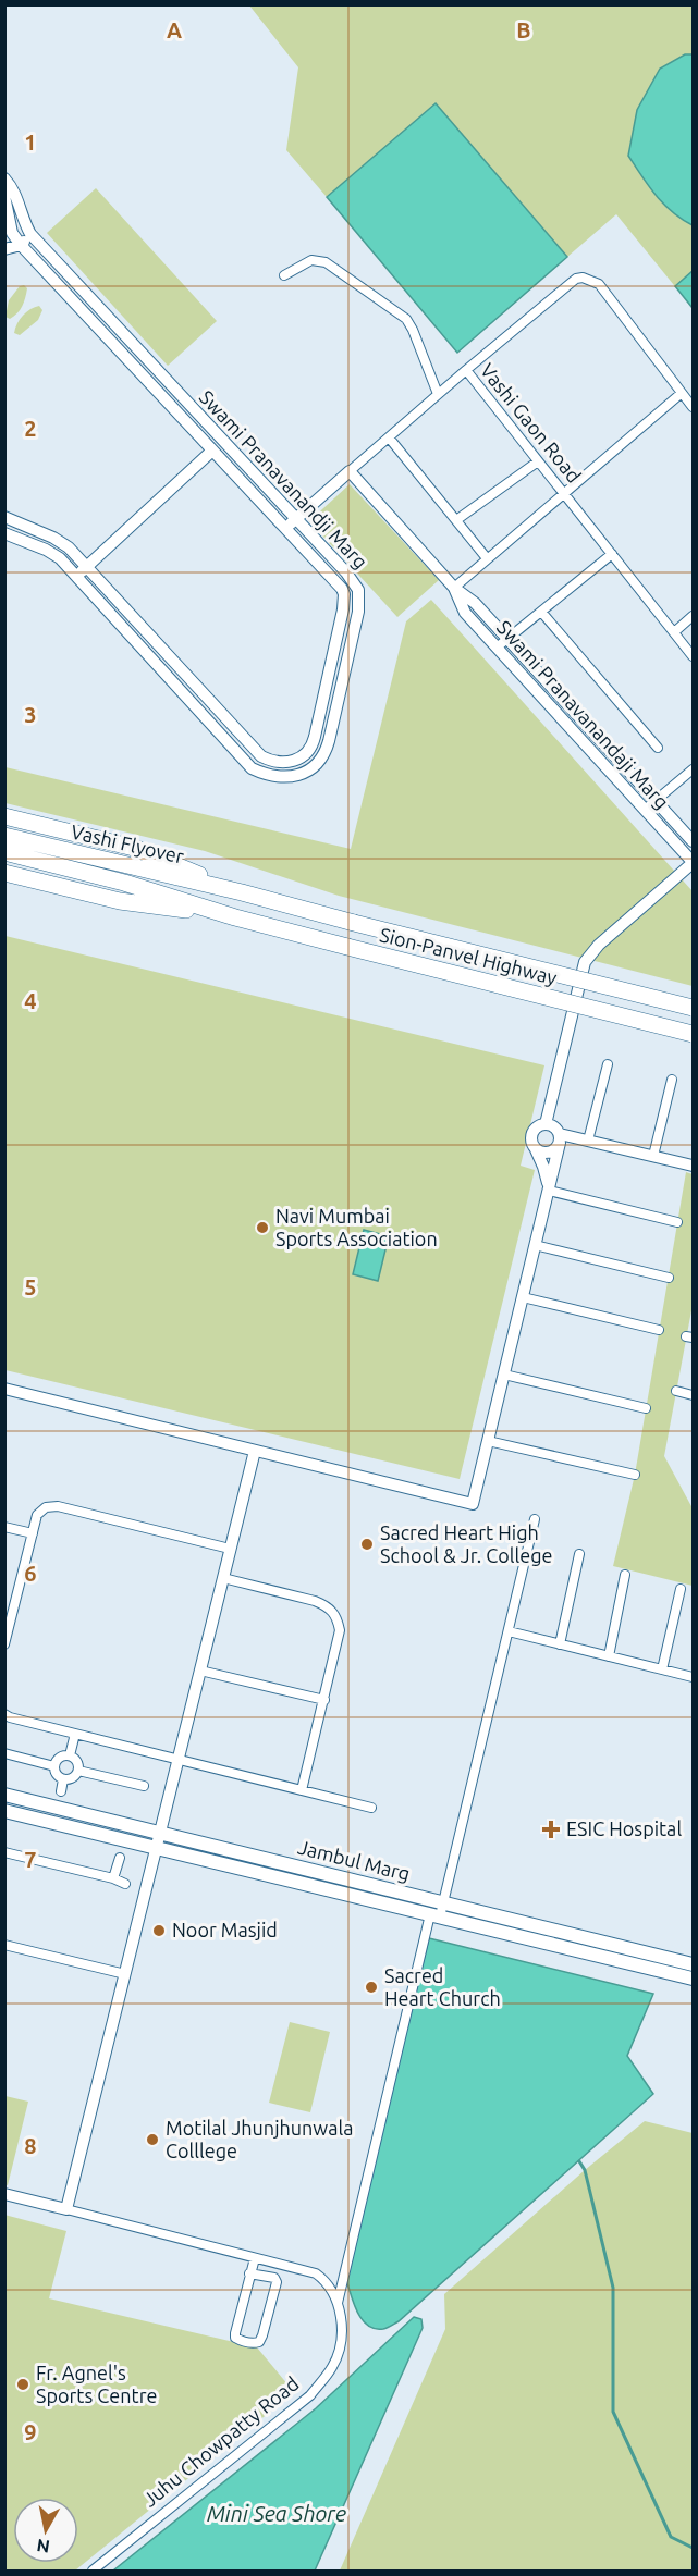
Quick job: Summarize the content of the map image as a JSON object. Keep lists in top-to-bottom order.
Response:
{
  "streets": {
    "highway": ["Vashi Flyover", "Sion-Panvel Highway"],
    "main road": ["Jambul Marg"],
    "street": [
      "Vashi Gaon Road",
      "Swami Pranavanandji Marg",
      "Swami Pranavanandaji Marg",
      "Juhu Chowpatty Road"
    ]
  },
  "crossings": [
    ["Vashi Gaon Road", "Swami Pranavanandji Marg"],
    ["Vashi Gaon Road", "Swami Pranavanandaji Marg"],
    ["Vashi Flyover", "Sion-Panvel Highway"]
  ],
  "water": ["Mini Sea Shore"],
  "places": {
    "other": [
      "Navi Mumbai Sports Association",
      "Sacred Heart High School & Jr. College",
      "Noor Masjid",
      "Sacred Heart Church",
      "Motilal Jhunjhunwala Colllege",
      "Fr. Agnel's Sports Centre"
    ],
    "health": ["ESIC Hospital"]
  },
  "north": "bottom",
  "grid": {
    "columns": ["A", "B"],
    "rows": [
      "1",
      "2",
      "3",
      "4",
      "5",
      "6",
      "7",
      "8",
      "9"
    ]
  }
}
